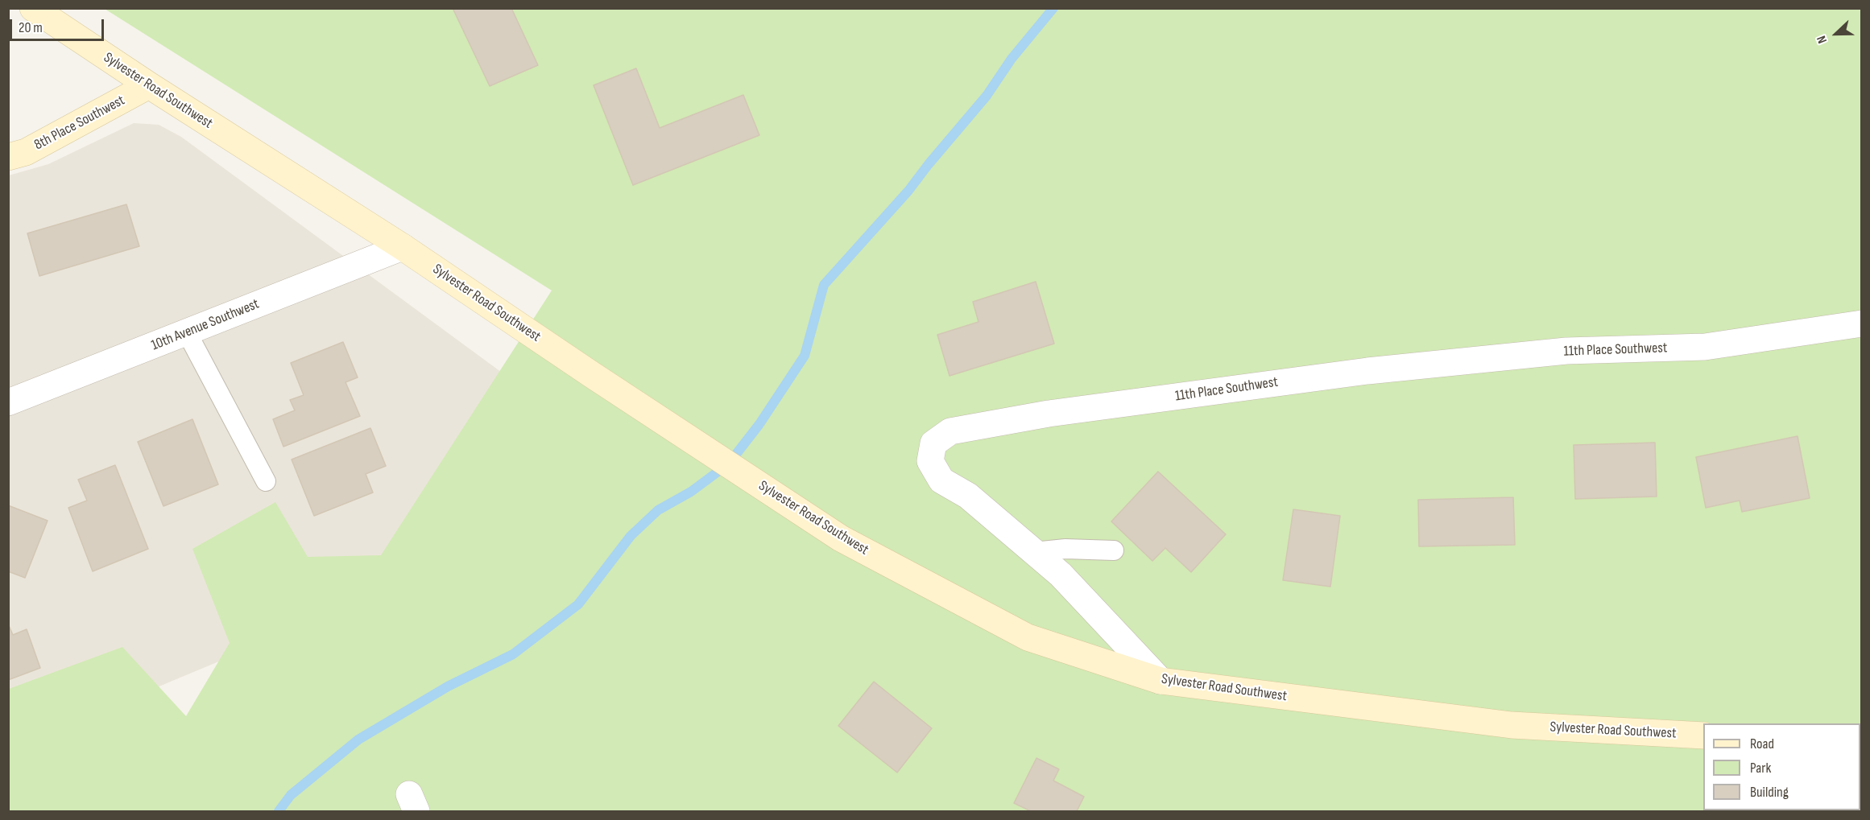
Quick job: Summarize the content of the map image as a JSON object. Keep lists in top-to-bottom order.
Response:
{
  "streets": {
    "street": [
      "Sylvester Road Southwest",
      "8th Place Southwest",
      "10th Avenue Southwest",
      "11th Place Southwest"
    ]
  },
  "crossings": [
    ["Sylvester Road Southwest", "8th Place Southwest"],
    ["Sylvester Road Southwest", "10th Avenue Southwest"],
    ["Sylvester Road Southwest", "11th Place Southwest"]
  ],
  "legend": ["Road", "Park", "Building"],
  "scale_bar": "20 m",
  "north": "left"
}
